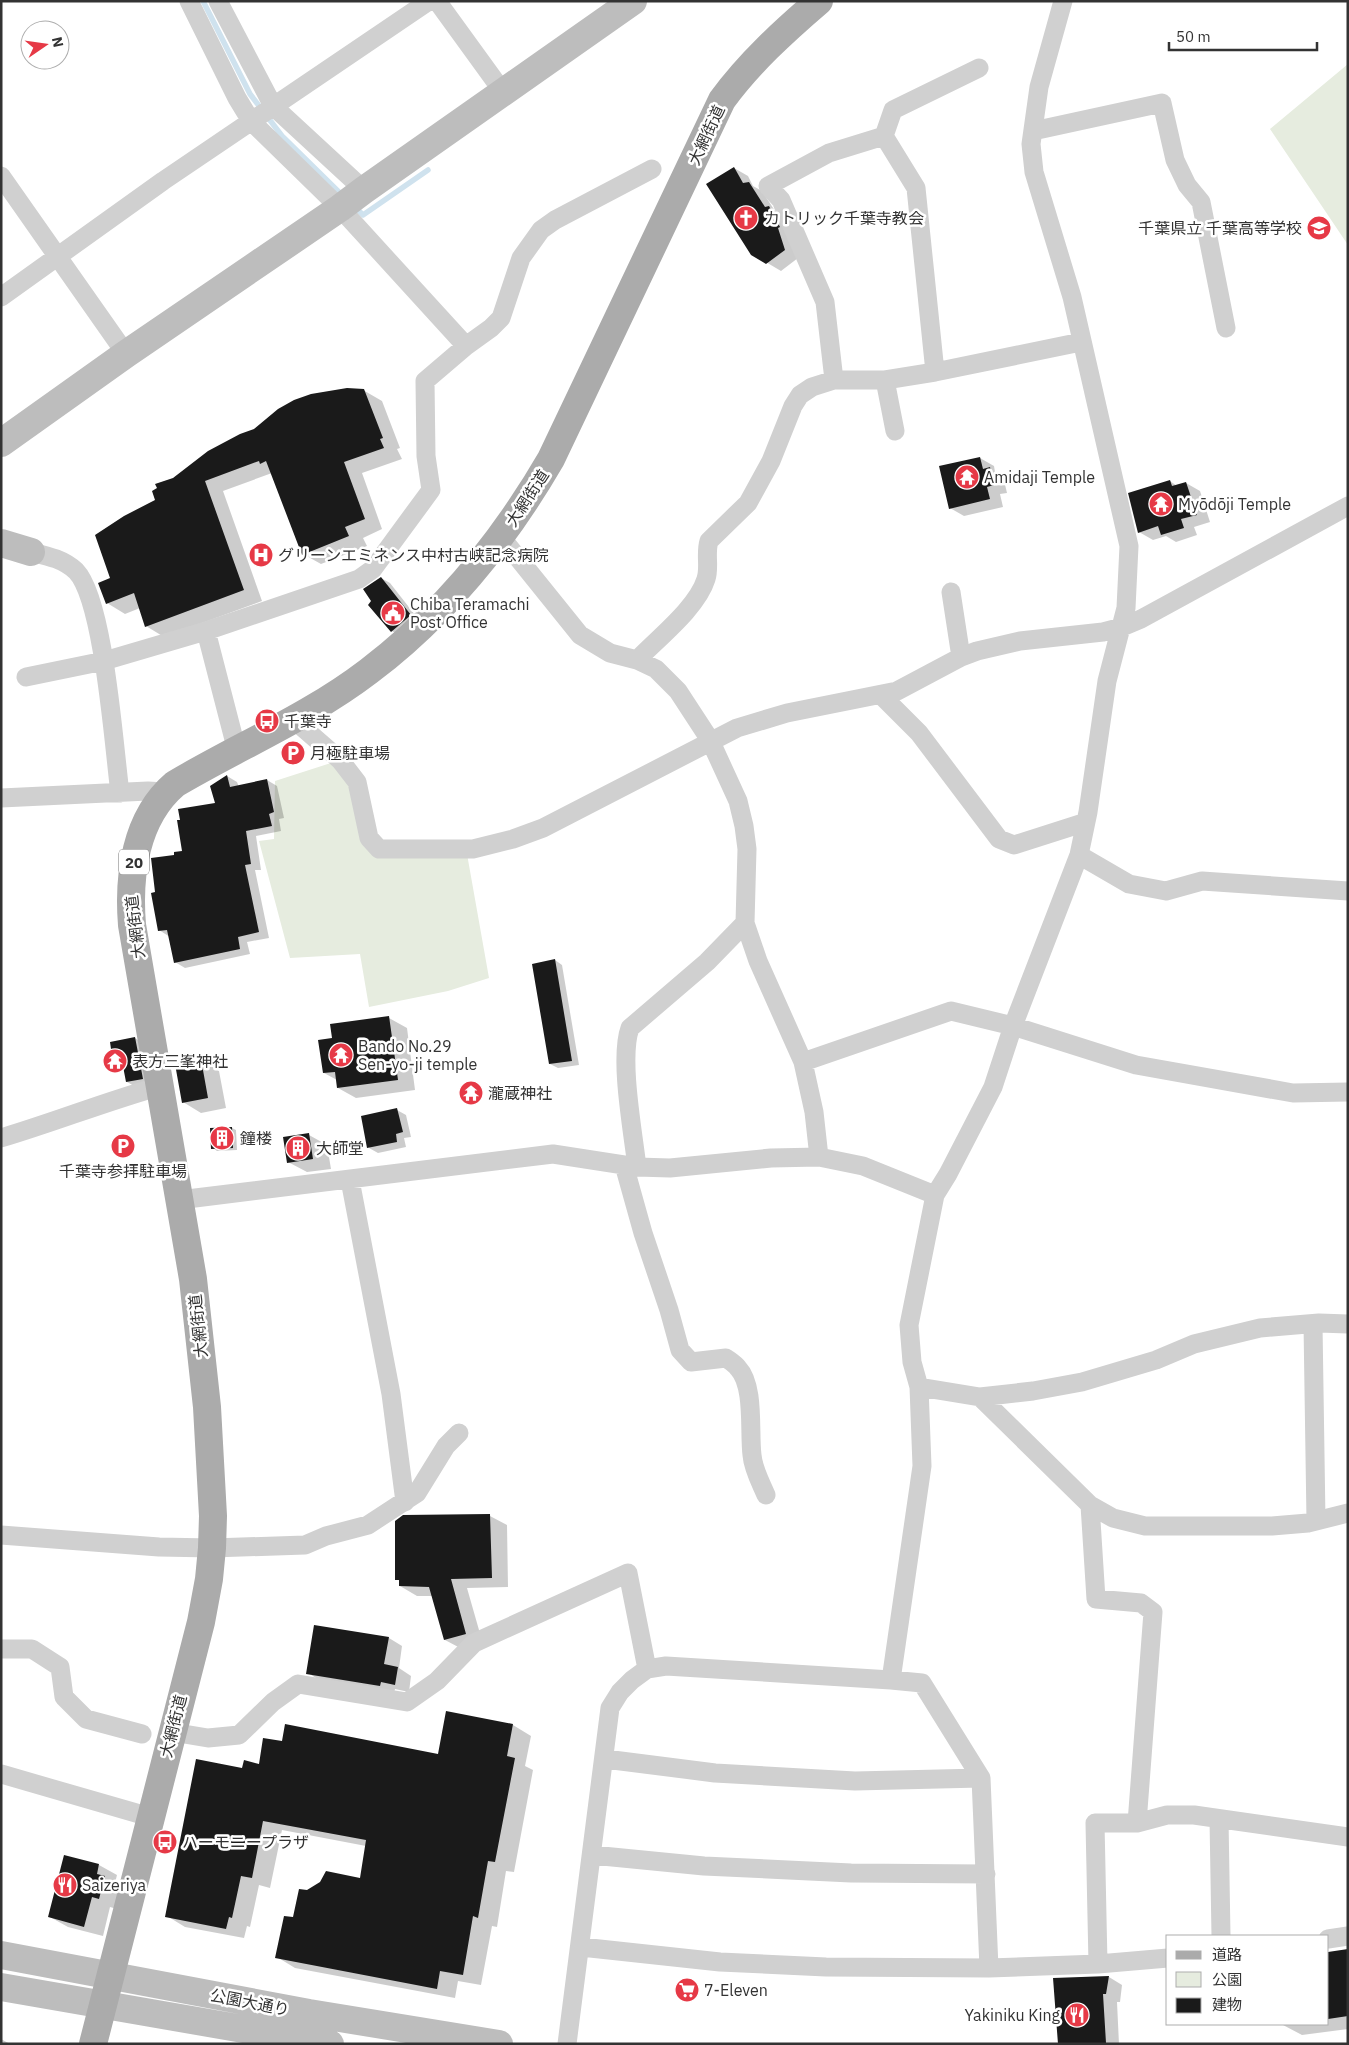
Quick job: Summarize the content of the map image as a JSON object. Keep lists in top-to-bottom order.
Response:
{
  "streets": {
    "main road": ["大網街道", "20"],
    "street": ["公園大通り"]
  },
  "crossings": [
    ["大網街道", "公園大通り"]
  ],
  "places": {
    "church": ["カトリック千葉寺教会"],
    "school or university": ["千葉県立 千葉高等学校"],
    "temple": [
      "Amidaji Temple",
      "Myōdōji Temple",
      "Bando No.29 Sen-yo-ji temple",
      "表方三峯神社",
      "瀧蔵神社"
    ],
    "hospital": ["グリーンエミネンス中村古峡記念病院"],
    "public building": ["Chiba Teramachi Post Office"],
    "bus stop": ["千葉寺", "ハーモニープラザ"],
    "parking": ["月極駐車場", "千葉寺参拝駐車場"],
    "building": ["鐘楼", "大師堂"],
    "restaurant": ["Saizeriya", "Yakiniku King"],
    "supermarket": ["7-Eleven"]
  },
  "legend": ["道路", "公園", "建物"],
  "scale_bar": "50 m",
  "north": "right"
}
